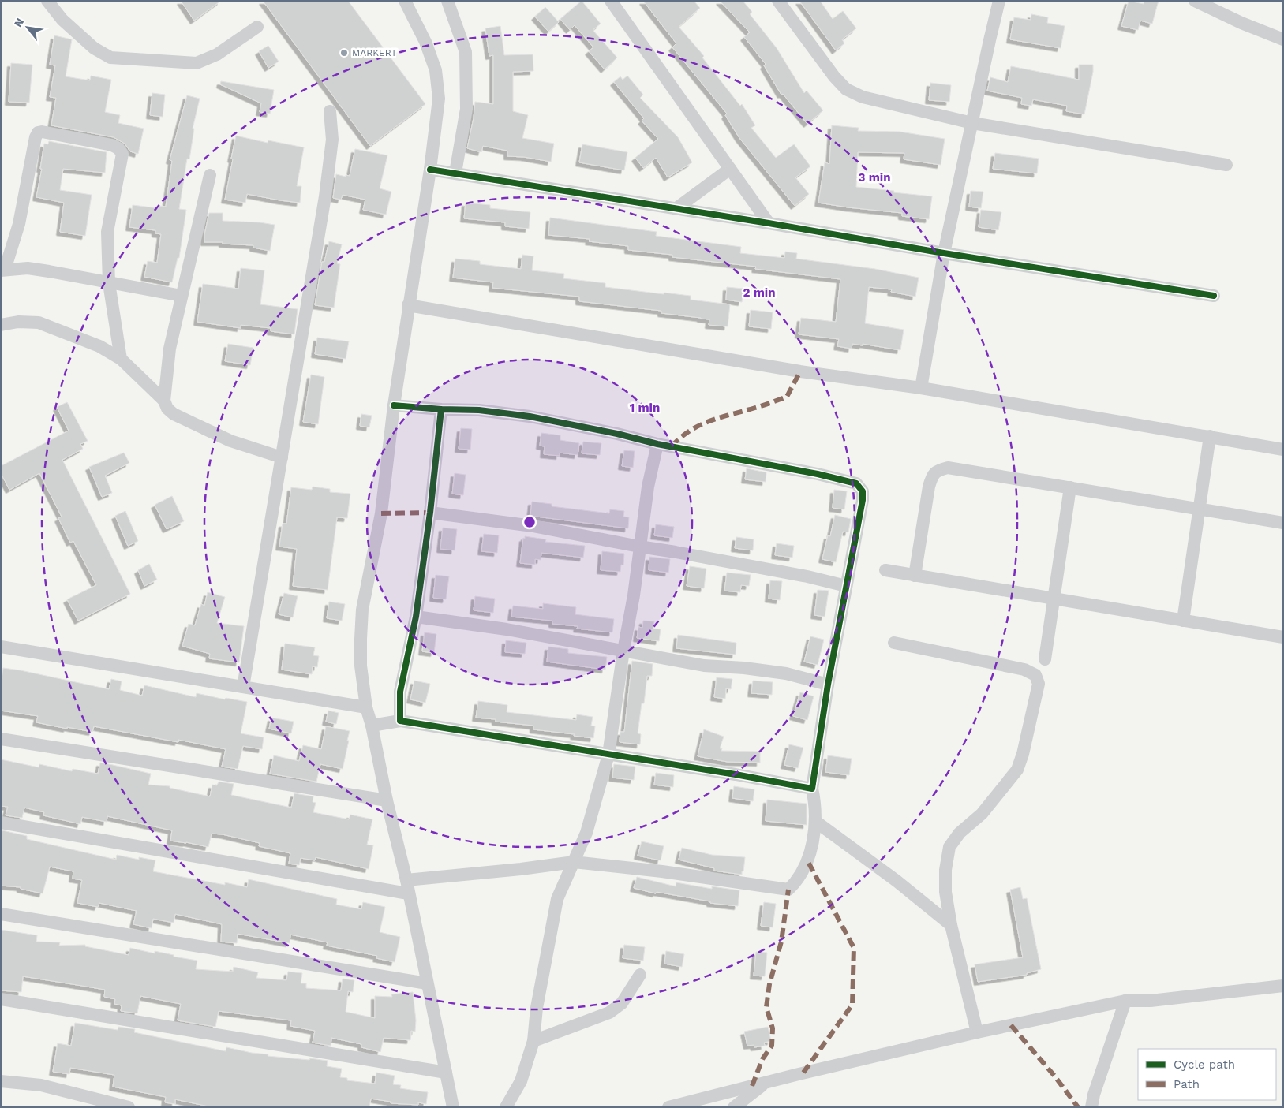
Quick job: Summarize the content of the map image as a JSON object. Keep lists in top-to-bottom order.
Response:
{
  "places": ["MARKERT"],
  "legend": ["Cycle path", "Path"],
  "north": "top left",
  "rings": ["3 min", "2 min", "1 min"]
}
